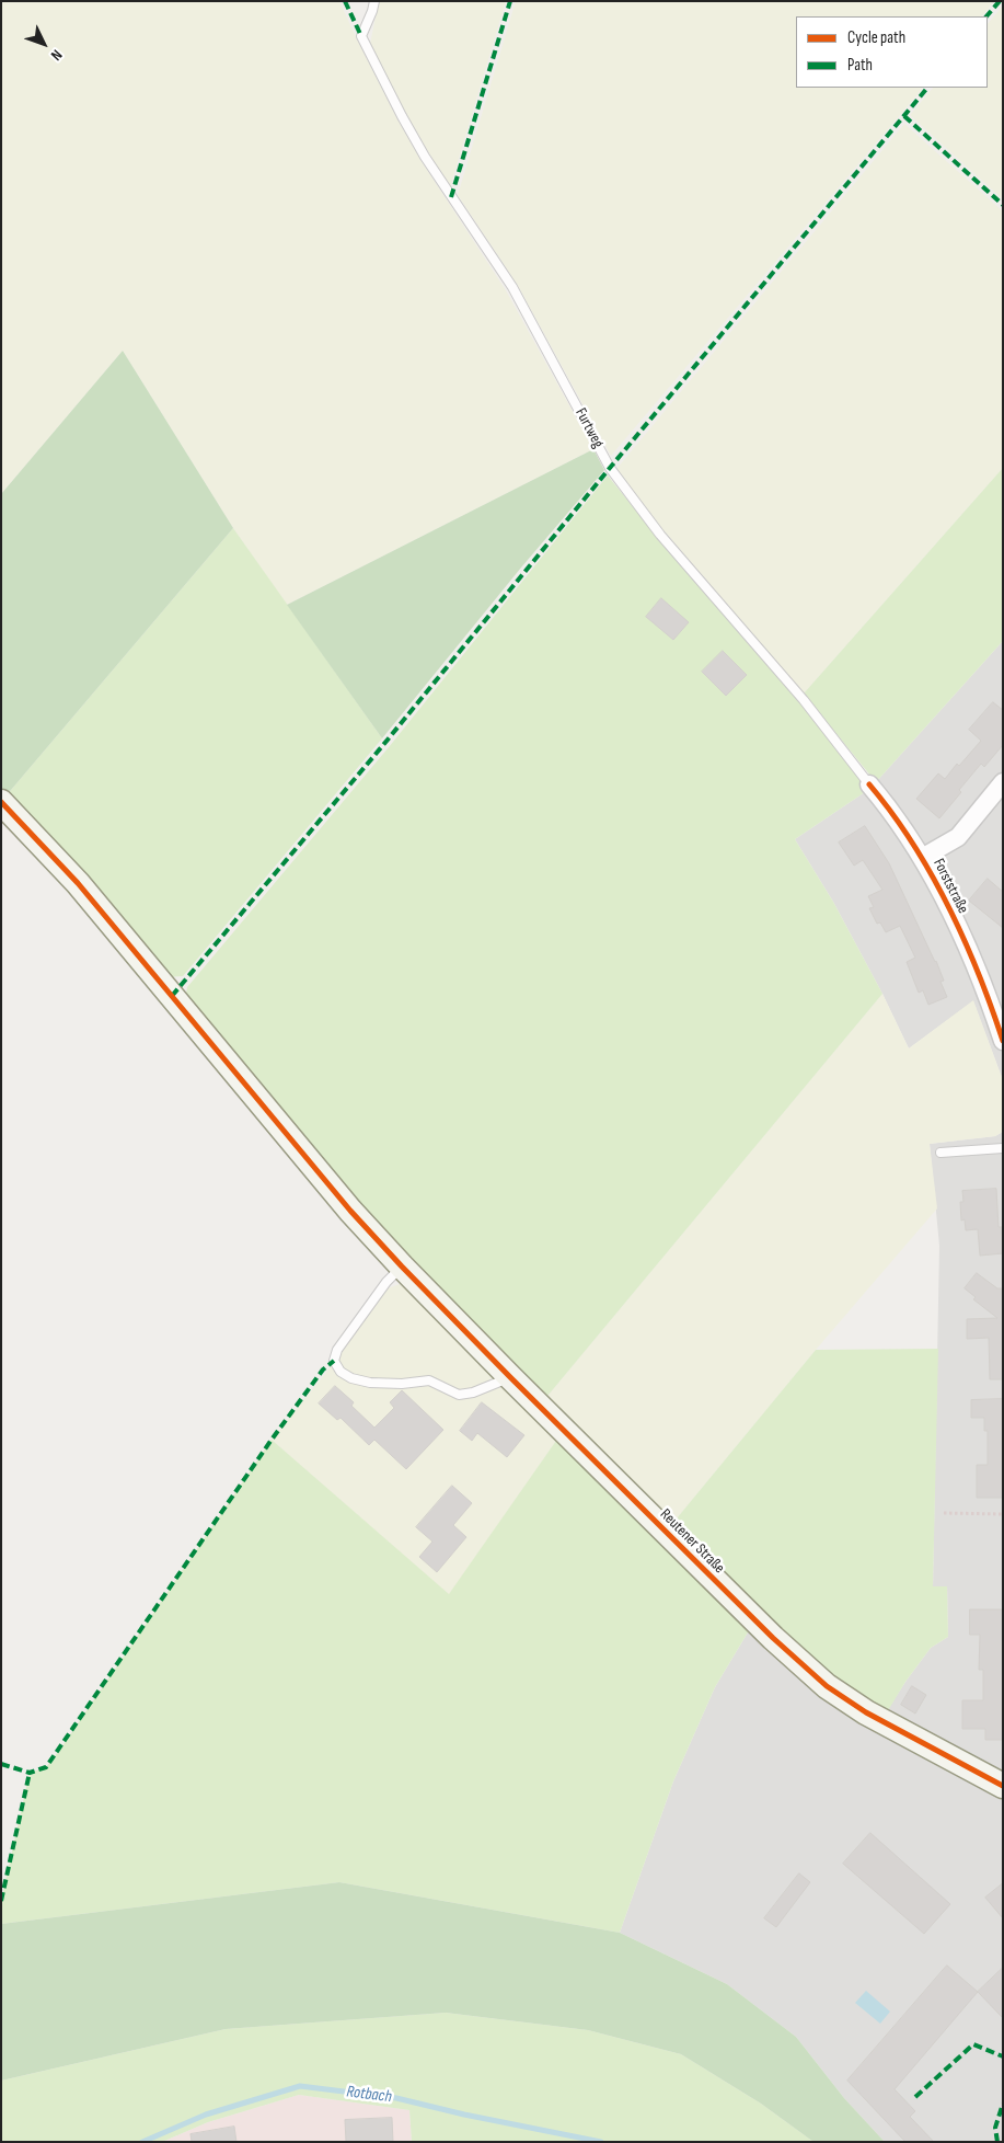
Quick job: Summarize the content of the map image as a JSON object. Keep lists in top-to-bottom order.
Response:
{
  "streets": {
    "street": ["Forststraße", "Reutener Straße"],
    "lane": ["Furtweg"]
  },
  "crossings": [
    ["Furtweg", "Forststraße"]
  ],
  "water": ["Rotbach"],
  "legend": ["Cycle path", "Path"],
  "north": "bottom right"
}
